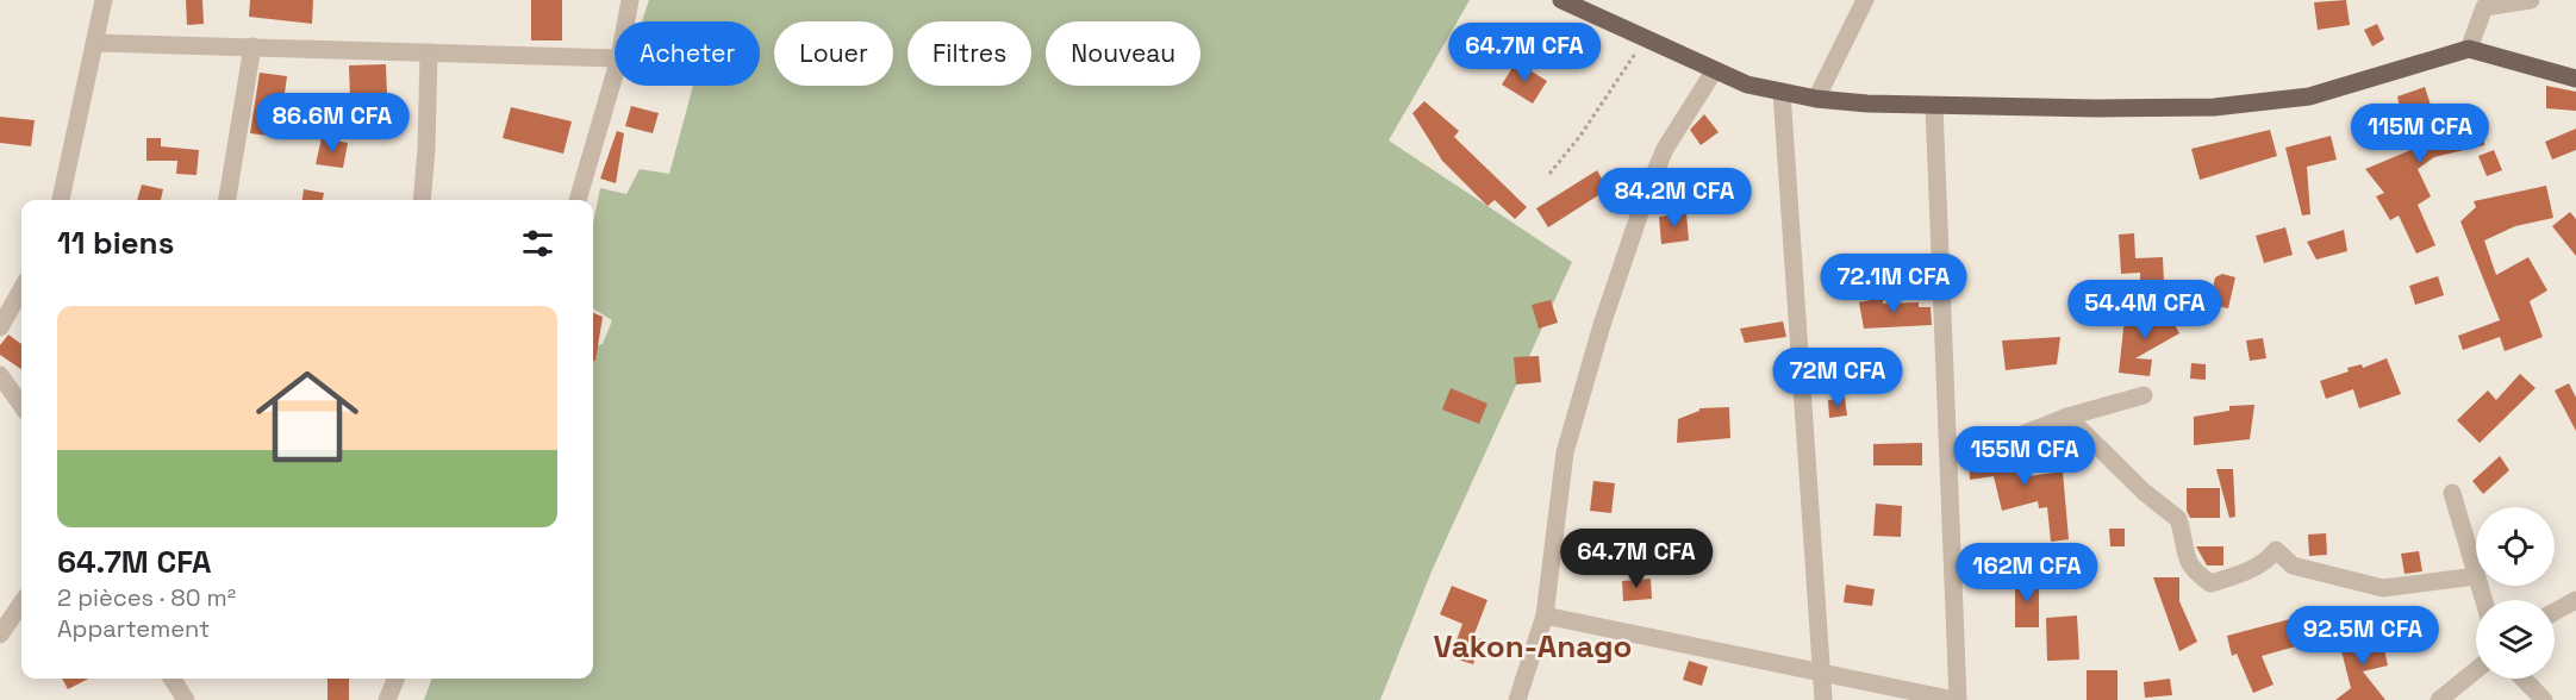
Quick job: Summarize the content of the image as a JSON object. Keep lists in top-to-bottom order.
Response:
{
  "districts": ["Vakon-Anago"],
  "page": {
    "chip": [
      "Acheter",
      "Louer",
      "Filtres",
      "Nouveau"
    ],
    "price": [
      "64.7M CFA",
      "86.6M CFA",
      "115M CFA",
      "84.2M CFA",
      "72.1M CFA",
      "54.4M CFA",
      "72M CFA",
      "155M CFA",
      "64.7M CFA",
      "162M CFA",
      "92.5M CFA"
    ],
    "heading": "11 biens",
    "list": [
      {
        "name": "64.7M CFA",
        "note": "2 pièces · 80 m² · Appartement"
      }
    ]
  }
}
